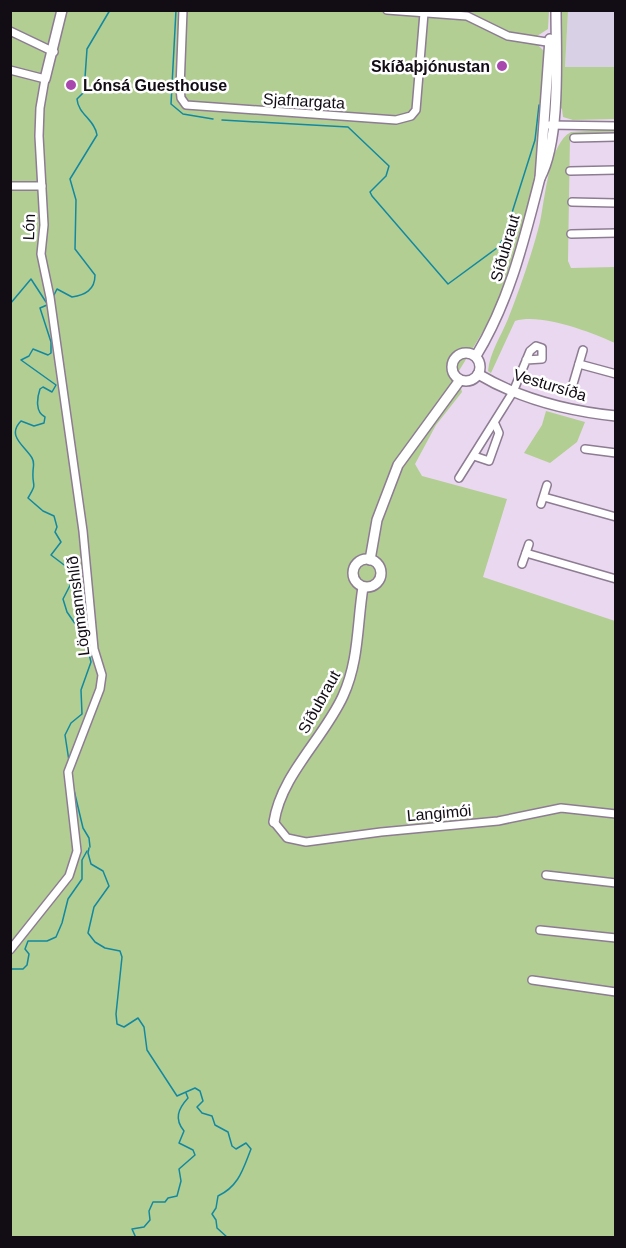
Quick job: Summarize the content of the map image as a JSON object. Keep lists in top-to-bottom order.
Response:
{
  "streets": {
    "street": [
      "Sjafnargata",
      "Lón",
      "Síðubraut",
      "Vestursíða",
      "Lögmannshlíð",
      "Langimói"
    ]
  },
  "crossings": [
    ["Lón", "Lögmannshlíð"],
    ["Síðubraut", "Vestursíða"],
    ["Síðubraut", "Langimói"]
  ],
  "places": ["Skíðaþjónustan", "Lónsá Guesthouse"]
}
